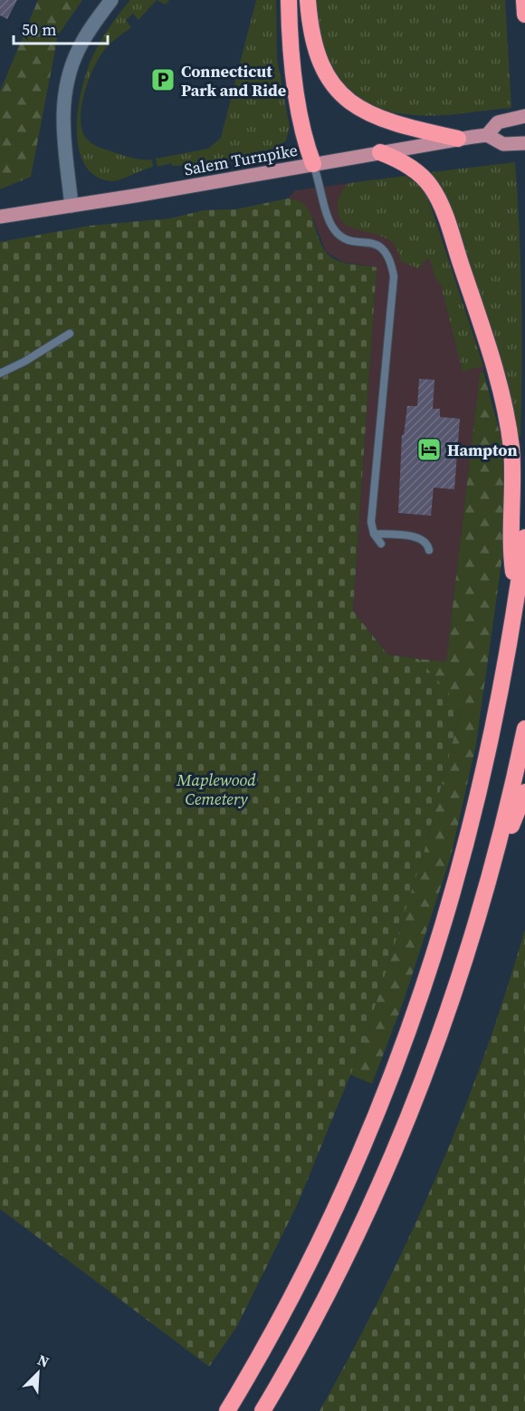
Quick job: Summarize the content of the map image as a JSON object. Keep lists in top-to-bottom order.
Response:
{
  "streets": {
    "main road": ["Salem Turnpike"]
  },
  "parks": ["Maplewood Cemetery"],
  "places": {
    "parking": ["Connecticut Park and Ride"],
    "hotel": ["Hampton"]
  },
  "scale_bar": "50 m",
  "north": "top right"
}
